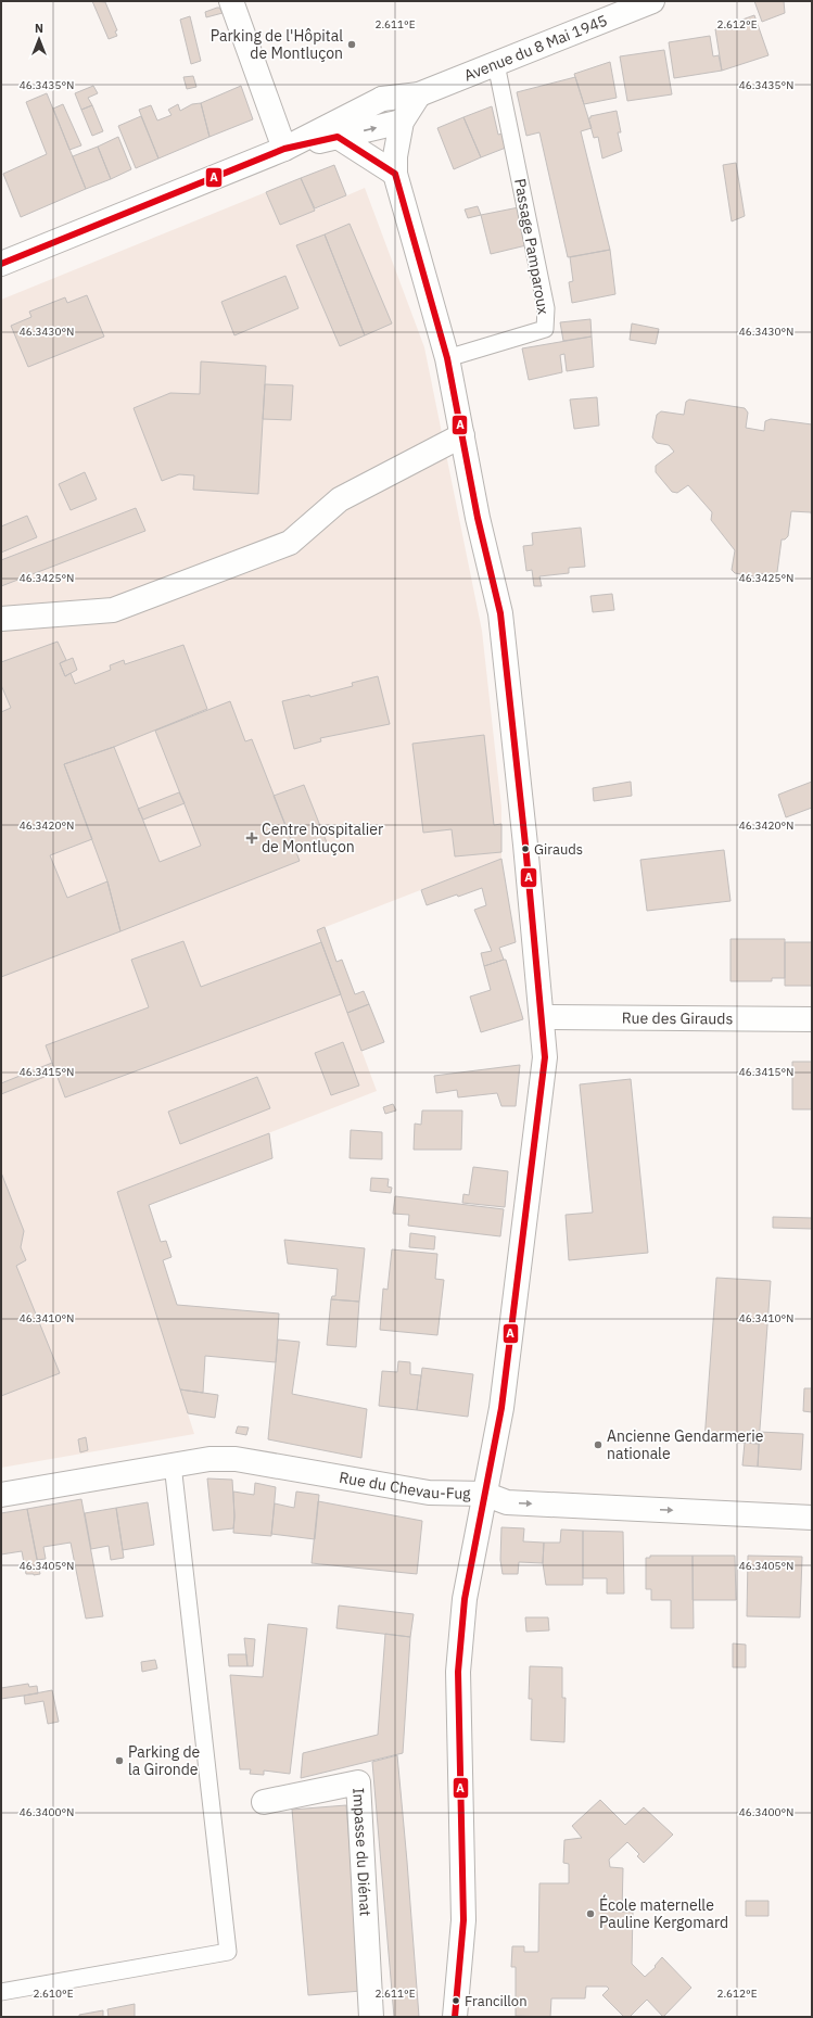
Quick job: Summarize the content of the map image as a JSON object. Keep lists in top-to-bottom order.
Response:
{
  "streets": {
    "main road": [
      "Avenue du 8 Mai 1945",
      "Rue des Girauds",
      "Rue du Chevau-Fug",
      "Impasse du Diénat"
    ],
    "lane": ["Passage Pamparoux"]
  },
  "crossings": [
    ["Avenue du 8 Mai 1945", "Passage Pamparoux"]
  ],
  "one_way": ["Rue du Chevau-Fug"],
  "places": {
    "other": [
      "Parking de l'Hôpital de Montluçon",
      "Girauds",
      "Ancienne Gendarmerie nationale",
      "Parking de la Gironde",
      "École maternelle Pauline Kergomard",
      "Francillon"
    ],
    "health": ["Centre hospitalier de Montluçon"]
  },
  "lines": ["transit line A"],
  "north": "top",
  "coordinates": [
    "2.611°E",
    "2.612°E",
    "46.3435°N",
    "46.3430°N",
    "46.3425°N",
    "46.3420°N",
    "46.3415°N",
    "46.3410°N",
    "46.3405°N",
    "46.3400°N",
    "2.610°E"
  ]
}
